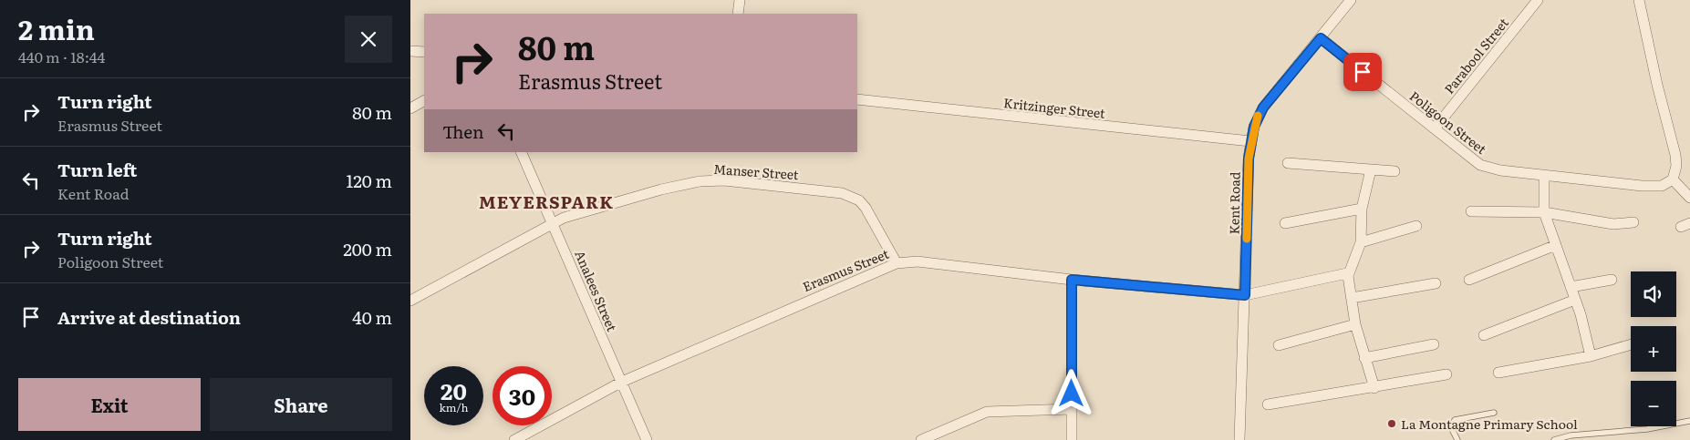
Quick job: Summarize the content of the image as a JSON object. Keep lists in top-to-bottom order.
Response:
{
  "streets": {
    "street": [
      "Parabool Street",
      "Kritzinger Street",
      "Poligoon Street",
      "Manser Street",
      "Kent Road",
      "Erasmus Street",
      "Analees Street"
    ]
  },
  "crossings": [
    ["Parabool Street", "Poligoon Street"],
    ["Kritzinger Street", "Kent Road"],
    ["Poligoon Street", "Kent Road"],
    ["Manser Street", "Erasmus Street"],
    ["Manser Street", "Analees Street"],
    ["Kent Road", "Erasmus Street"],
    ["Erasmus Street", "Analees Street"]
  ],
  "districts": ["MEYERSPARK"],
  "places": ["La Montagne Primary School"],
  "page": {
    "heading": ["2 min", "440 m · 18:44"],
    "turn": ["80 m", "Erasmus Street"],
    "list": [
      {
        "name": "Turn right",
        "note": "Erasmus Street",
        "value": "80 m"
      },
      {
        "name": "Turn left",
        "note": "Kent Road",
        "value": "120 m"
      },
      {
        "name": "Turn right",
        "note": "Poligoon Street",
        "value": "200 m"
      },
      {
        "name": "Arrive at destination",
        "value": "40 m"
      }
    ],
    "then": "Then",
    "map_buttons": ["+", "−"],
    "speed": "20 km/h",
    "limit": "30",
    "buttons": ["Exit", "Share"]
  }
}
